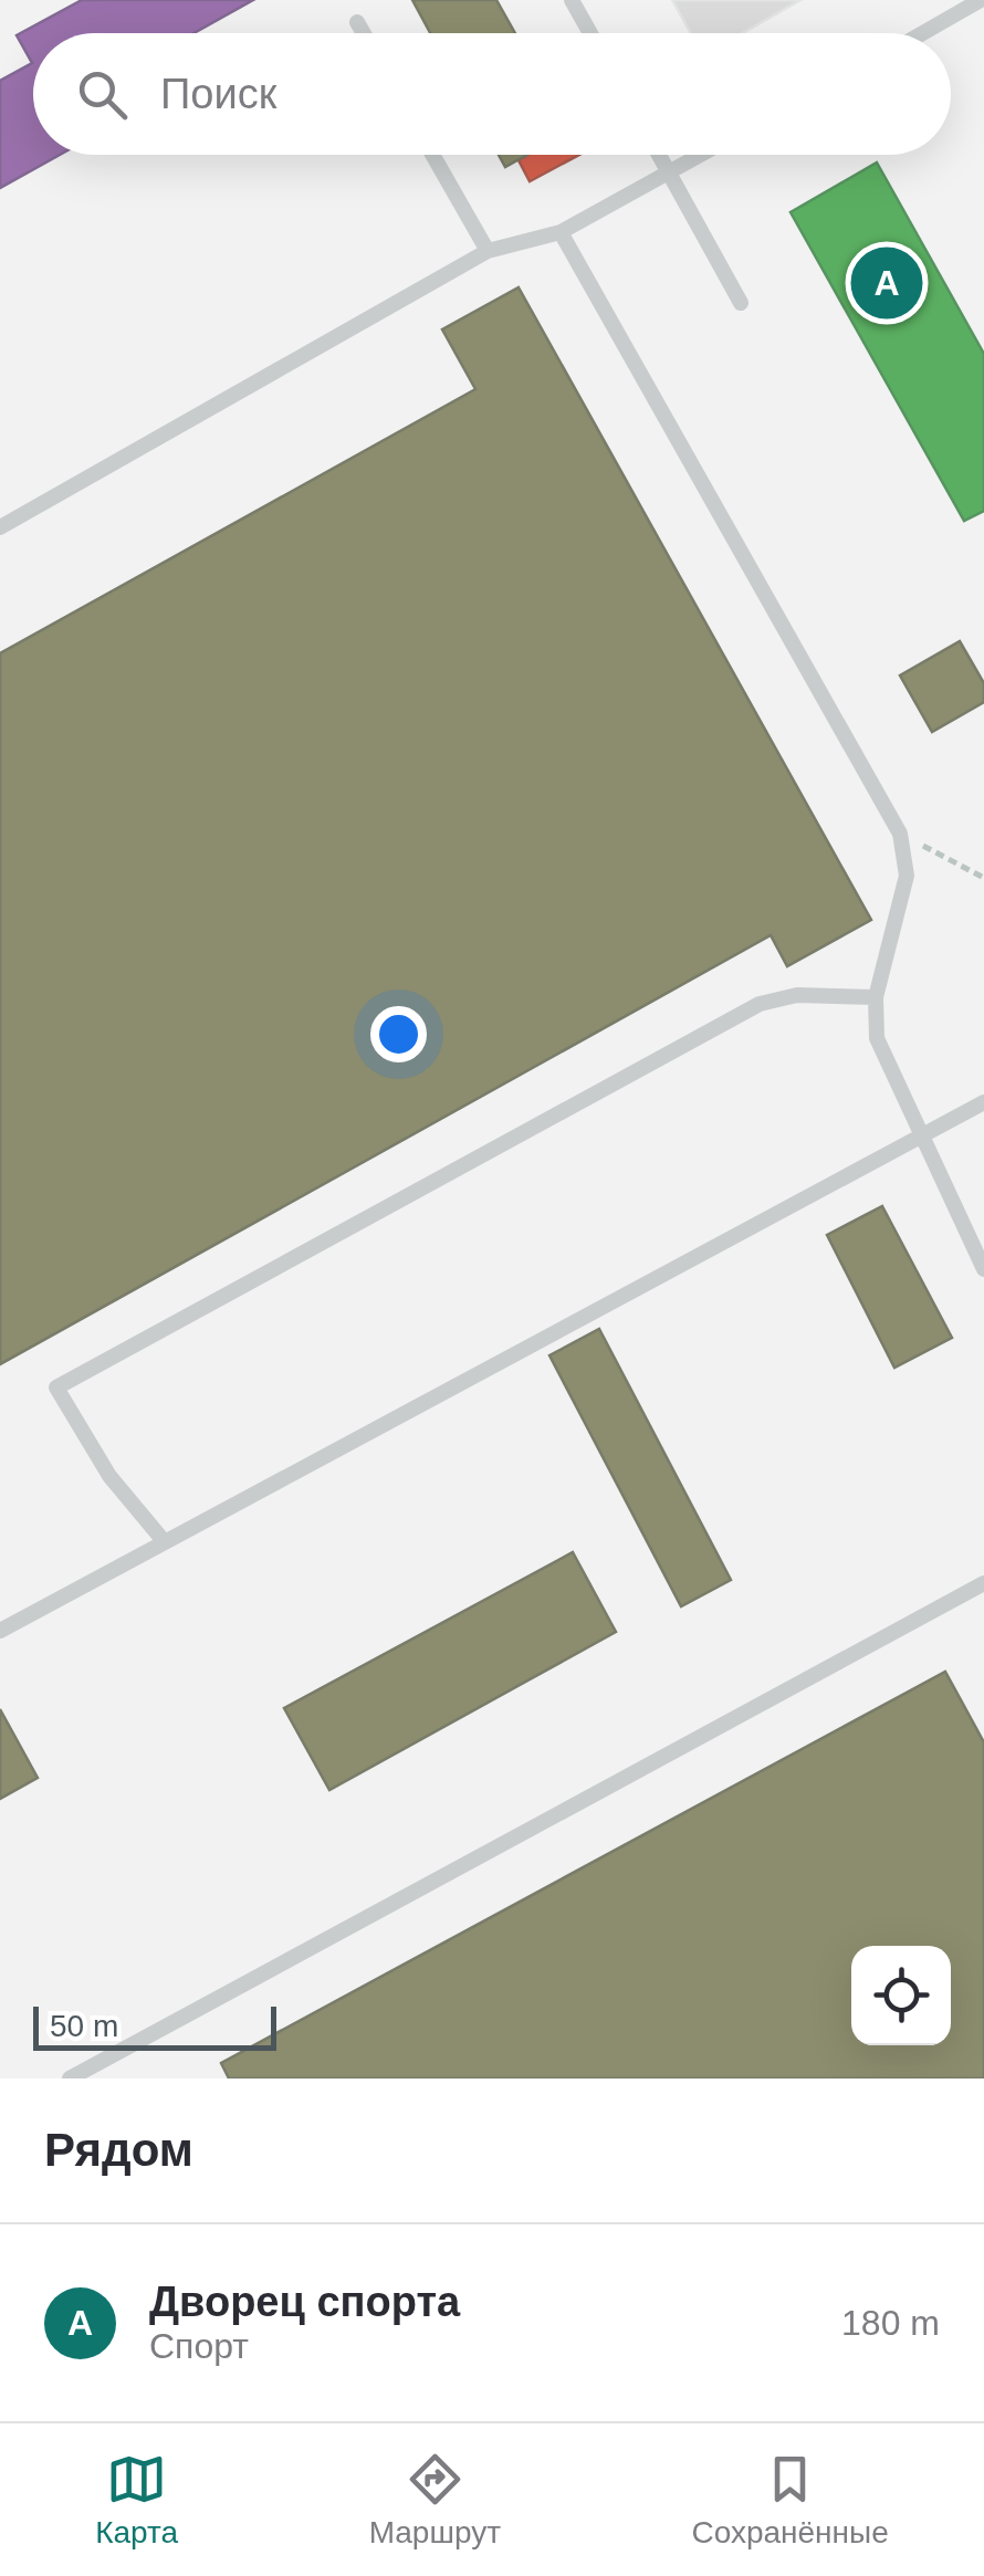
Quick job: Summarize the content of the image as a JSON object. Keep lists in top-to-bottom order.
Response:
{
  "scale_bar": "50 m",
  "page": {
    "search": "Поиск",
    "pins": "A",
    "scale": "50 m",
    "heading": "Рядом",
    "list": [
      {
        "mark": "A",
        "name": "Дворец спорта",
        "note": "Спорт",
        "value": "180 m"
      }
    ],
    "nav": ["Карта", "Маршрут", "Сохранённые"]
  }
}
